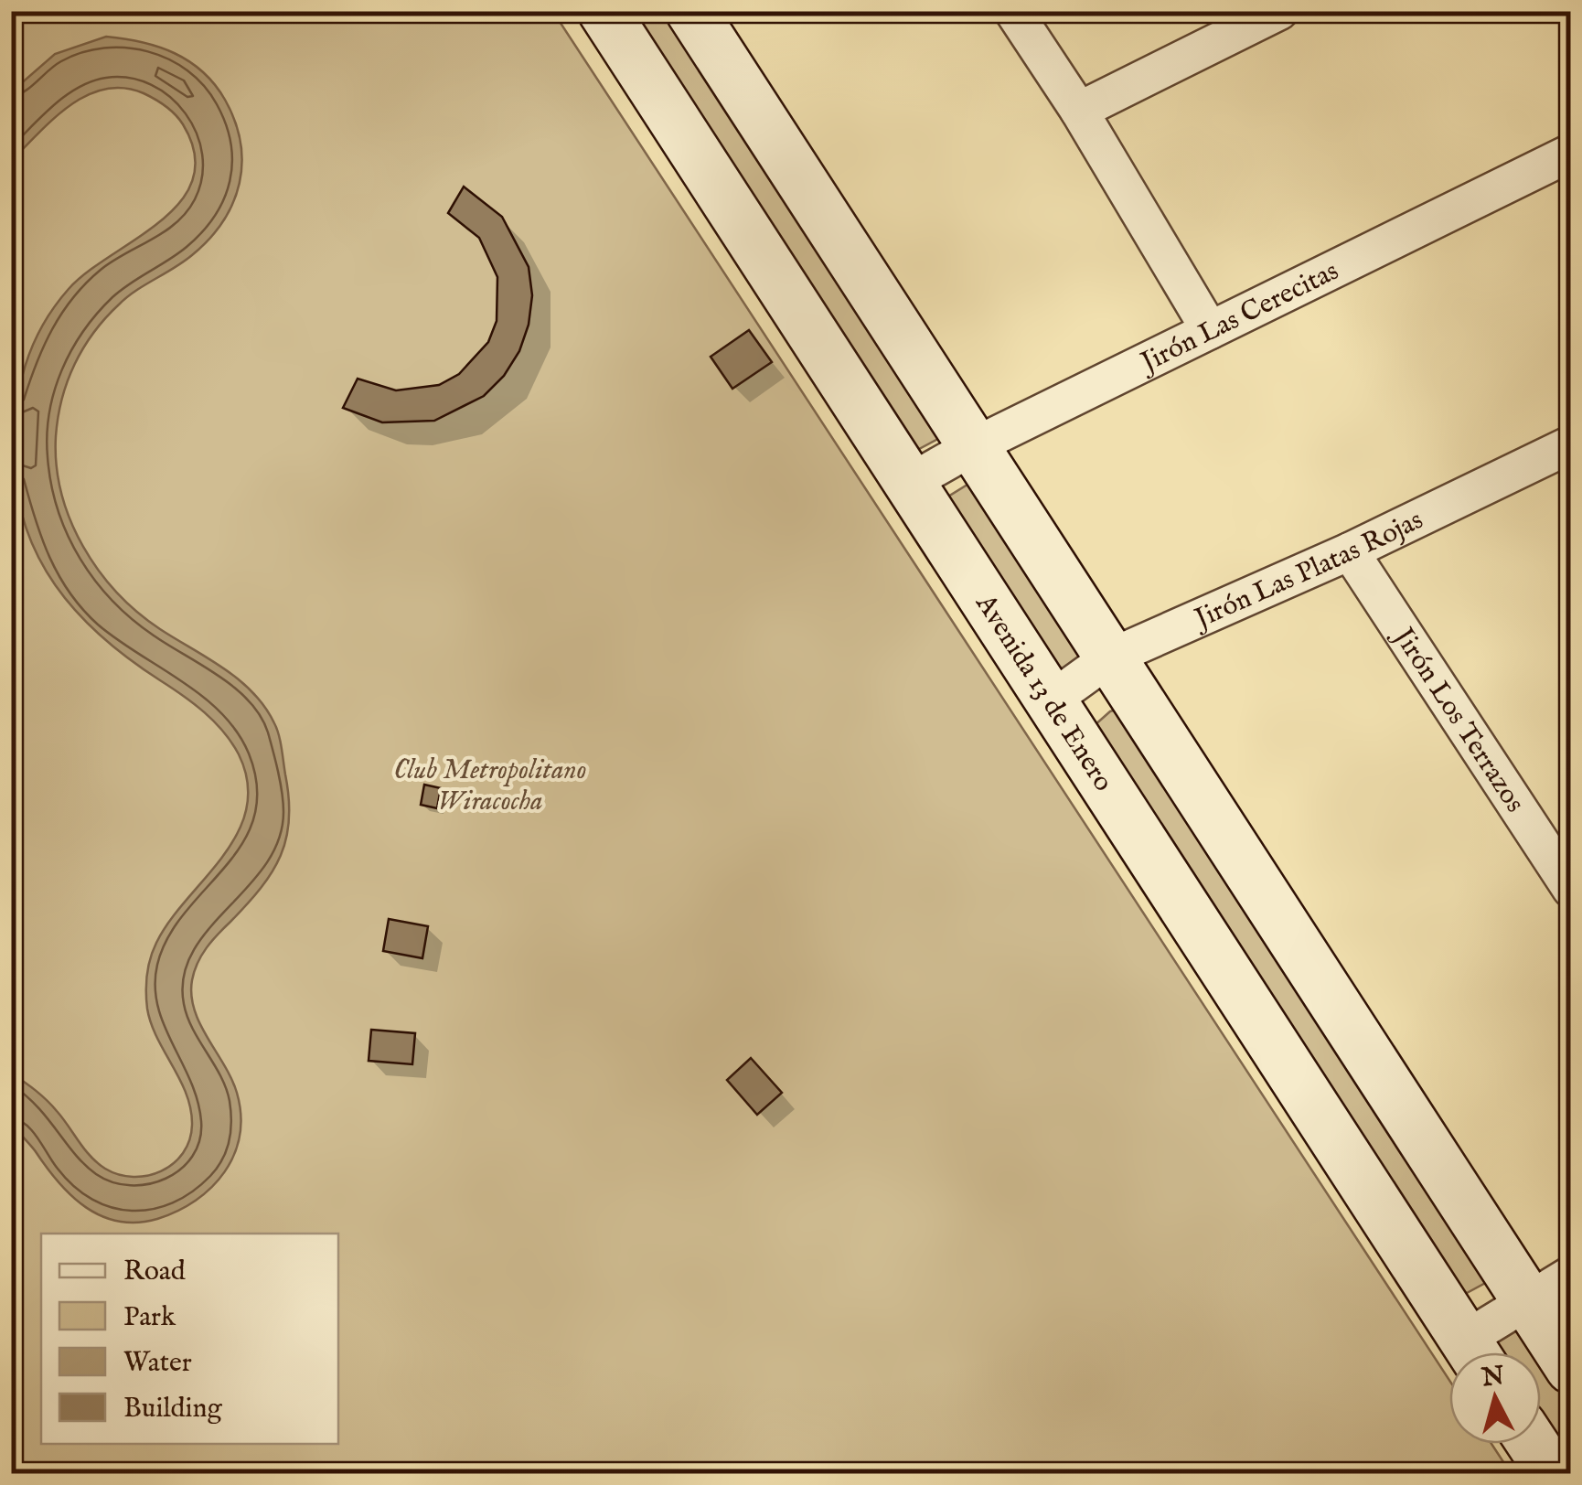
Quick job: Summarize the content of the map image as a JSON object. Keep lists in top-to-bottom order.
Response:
{
  "streets": {
    "main road": ["Avenida 13 de Enero"],
    "street": ["Jirón Las Cerecitas", "Jirón Las Platas Rojas", "Jirón Los Terrazos"]
  },
  "crossings": [
    ["Jirón Las Cerecitas", "Avenida 13 de Enero"],
    ["Jirón Las Platas Rojas", "Avenida 13 de Enero"],
    ["Jirón Las Platas Rojas", "Jirón Los Terrazos"]
  ],
  "parks": ["Club Metropolitano Wiracocha"],
  "legend": [
    "Road",
    "Park",
    "Water",
    "Building"
  ],
  "north": "top"
}
